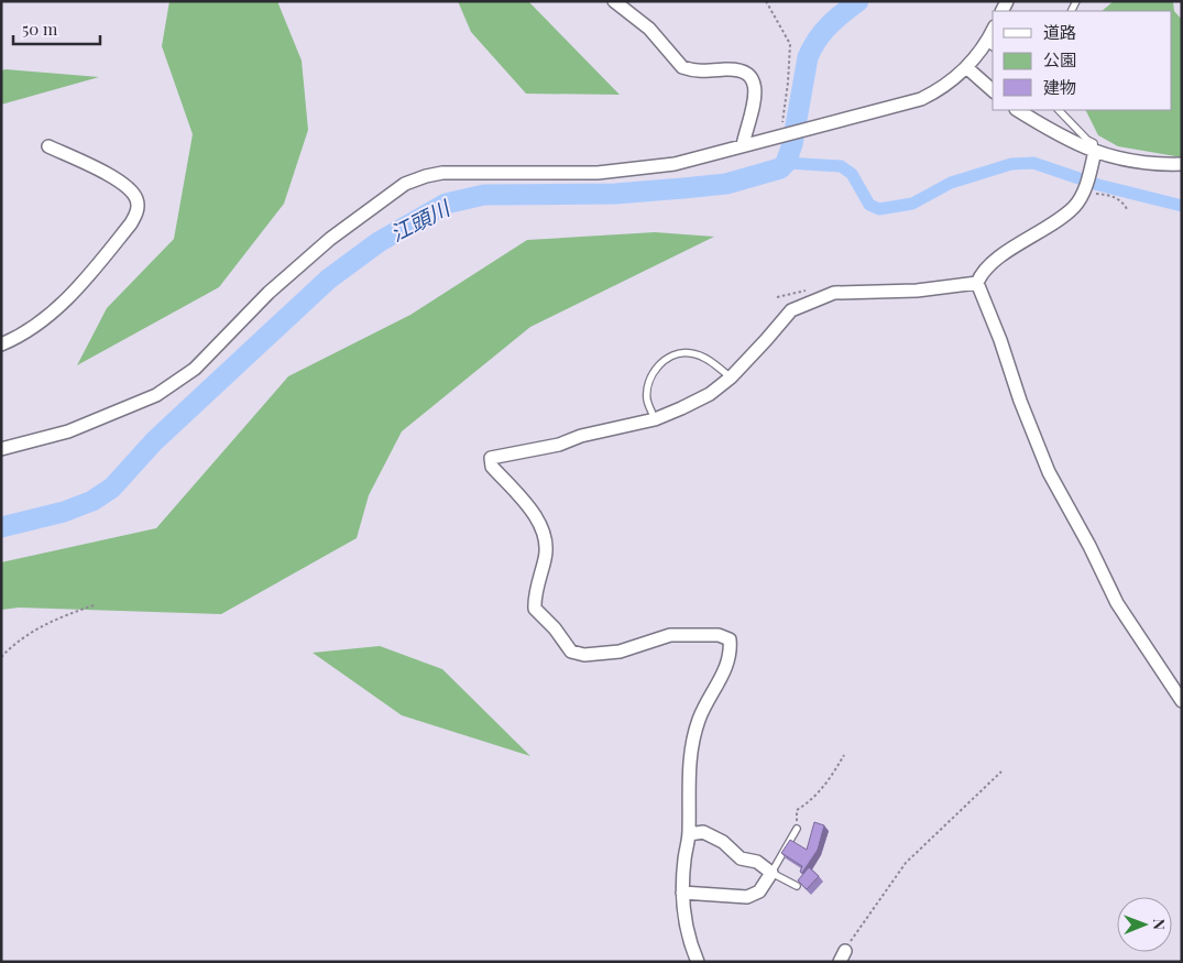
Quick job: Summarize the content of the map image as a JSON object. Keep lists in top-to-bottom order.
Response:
{
  "water": ["江頭川"],
  "legend": ["道路", "公園", "建物"],
  "scale_bar": "50 m",
  "north": "right"
}
